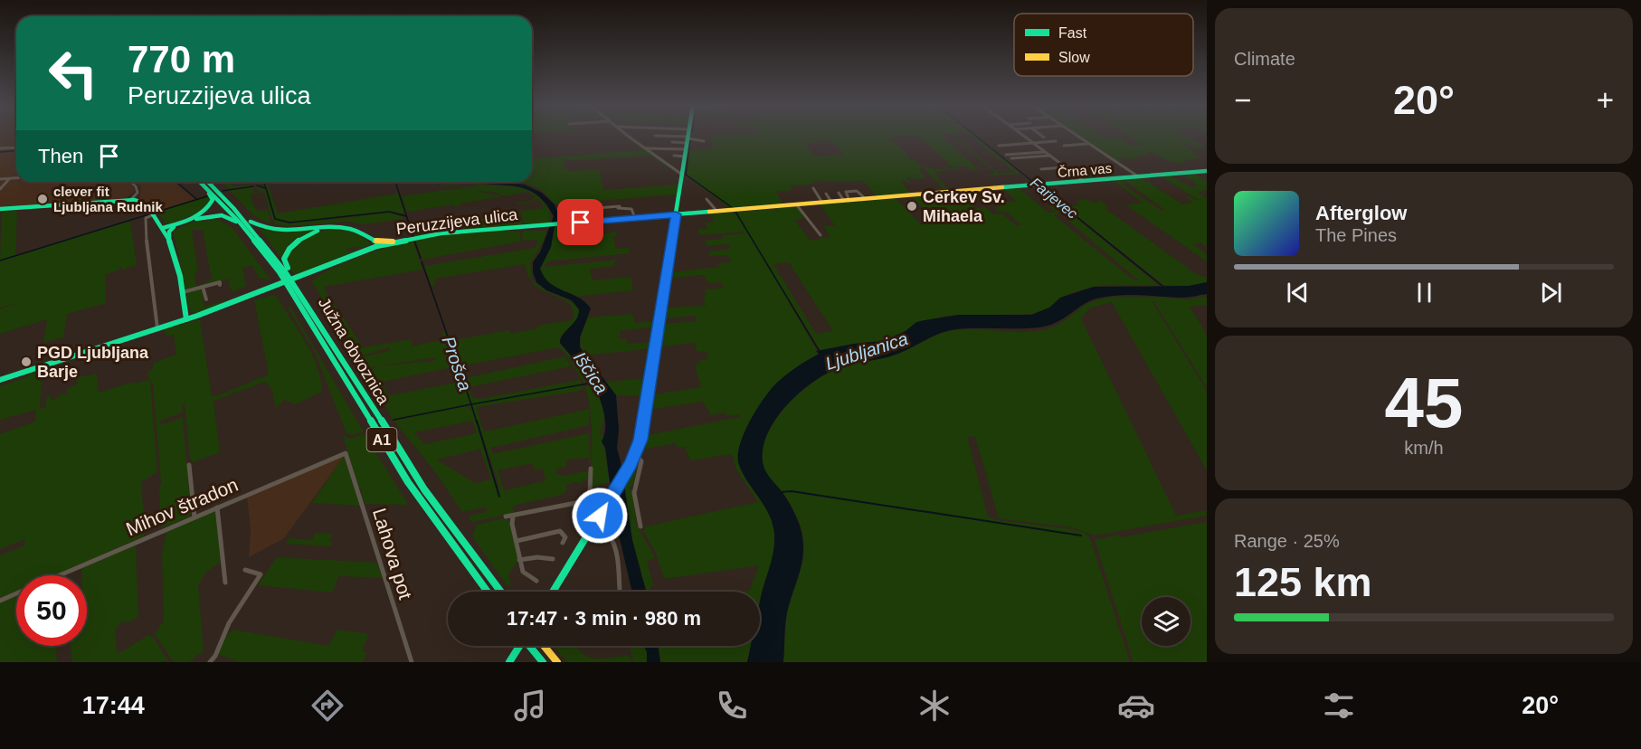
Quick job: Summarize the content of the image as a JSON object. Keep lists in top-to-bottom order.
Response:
{
  "streets": {
    "main road": [
      "Črna vas",
      "Peruzzijeva ulica",
      "Južna obvoznica",
      "A1"
    ],
    "street": ["Mihov štradon", "Lahova pot"]
  },
  "crossings": [
    ["Črna vas", "Peruzzijeva ulica"],
    ["Mihov štradon", "Lahova pot"]
  ],
  "water": [
    "Farjevec",
    "Ljubljanica",
    "Prošca",
    "Iščica"
  ],
  "places": ["clever fit Ljubljana Rudnik", "Cerkev Sv. Mihaela", "PGD Ljubljana Barje"],
  "legend": ["Fast", "Slow"],
  "page": {
    "tile": [
      "Climate",
      ["45", "km/h"],
      ["Range · 25%", "125 km"]
    ],
    "turn": ["770 m", "Peruzzijeva ulica"],
    "heat": ["−", "20°", "+"],
    "then": "Then",
    "song": ["Afterglow", "The Pines"],
    "limit": "50",
    "trip": "17:47 · 3 min · 980 m",
    "tabs": ["17:44", "20°"]
  }
}
